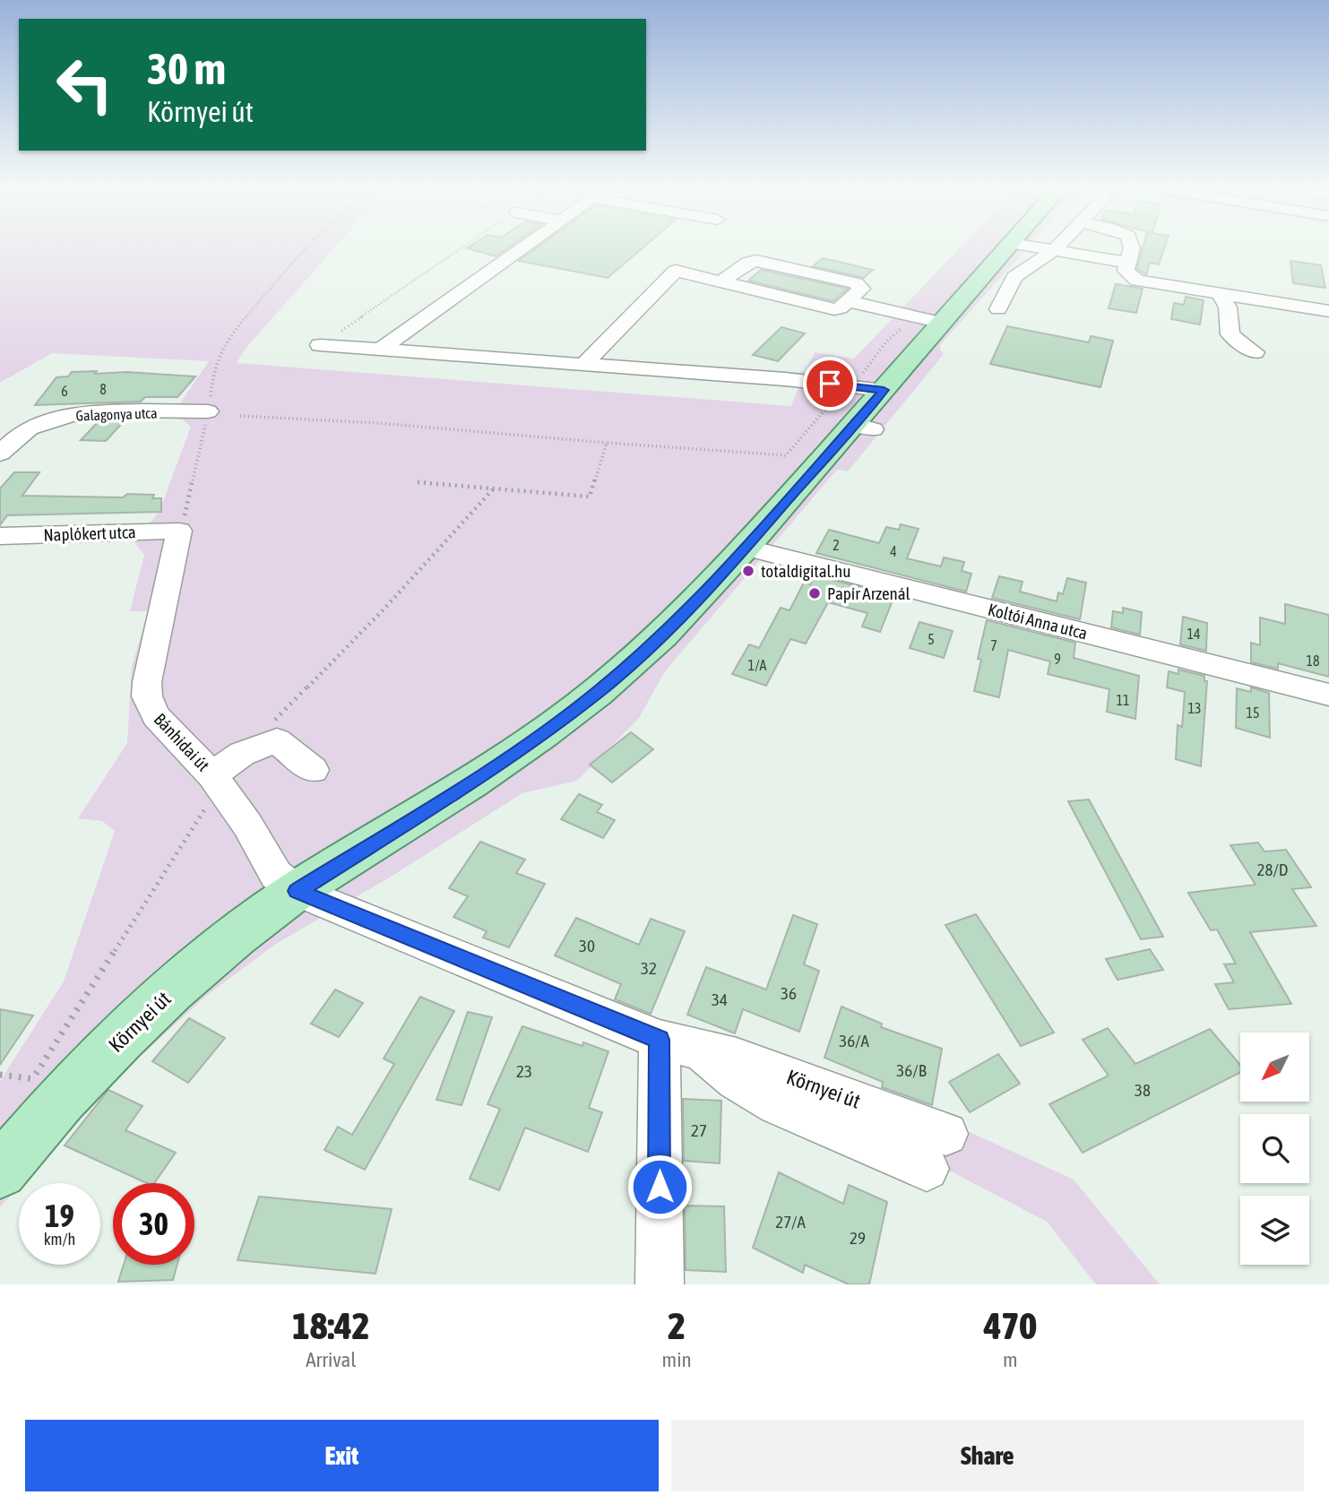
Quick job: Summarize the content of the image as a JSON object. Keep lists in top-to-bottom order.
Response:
{
  "streets": {
    "main road": ["Környei út"],
    "street": [
      "Galagonya utca",
      "Naplókert utca",
      "Koltói Anna utca",
      "Bánhidai út"
    ]
  },
  "crossings": [
    ["Naplókert utca", "Bánhidai út"],
    ["Koltói Anna utca", "Környei út"],
    ["Bánhidai út", "Környei út"]
  ],
  "places": ["totaldigital.hu", "Papír Arzenál"],
  "house_numbers": [
    "8",
    "6",
    "2",
    "4",
    "14",
    "5",
    "7",
    "9",
    "18",
    "1/A",
    "11",
    "13",
    "15",
    "28/D",
    "30",
    "32",
    "36",
    "34",
    "36/A",
    "36/B",
    "23",
    "38",
    "27",
    "27/A",
    "29"
  ],
  "north": "bottom left",
  "page": {
    "turn": ["30 m", "Környei út"],
    "speed": "19 km/h",
    "limit": "30",
    "eta": [
      "18:42",
      "Arrival",
      "2",
      "min",
      "470",
      "m"
    ],
    "buttons": ["Exit", "Share"]
  }
}
